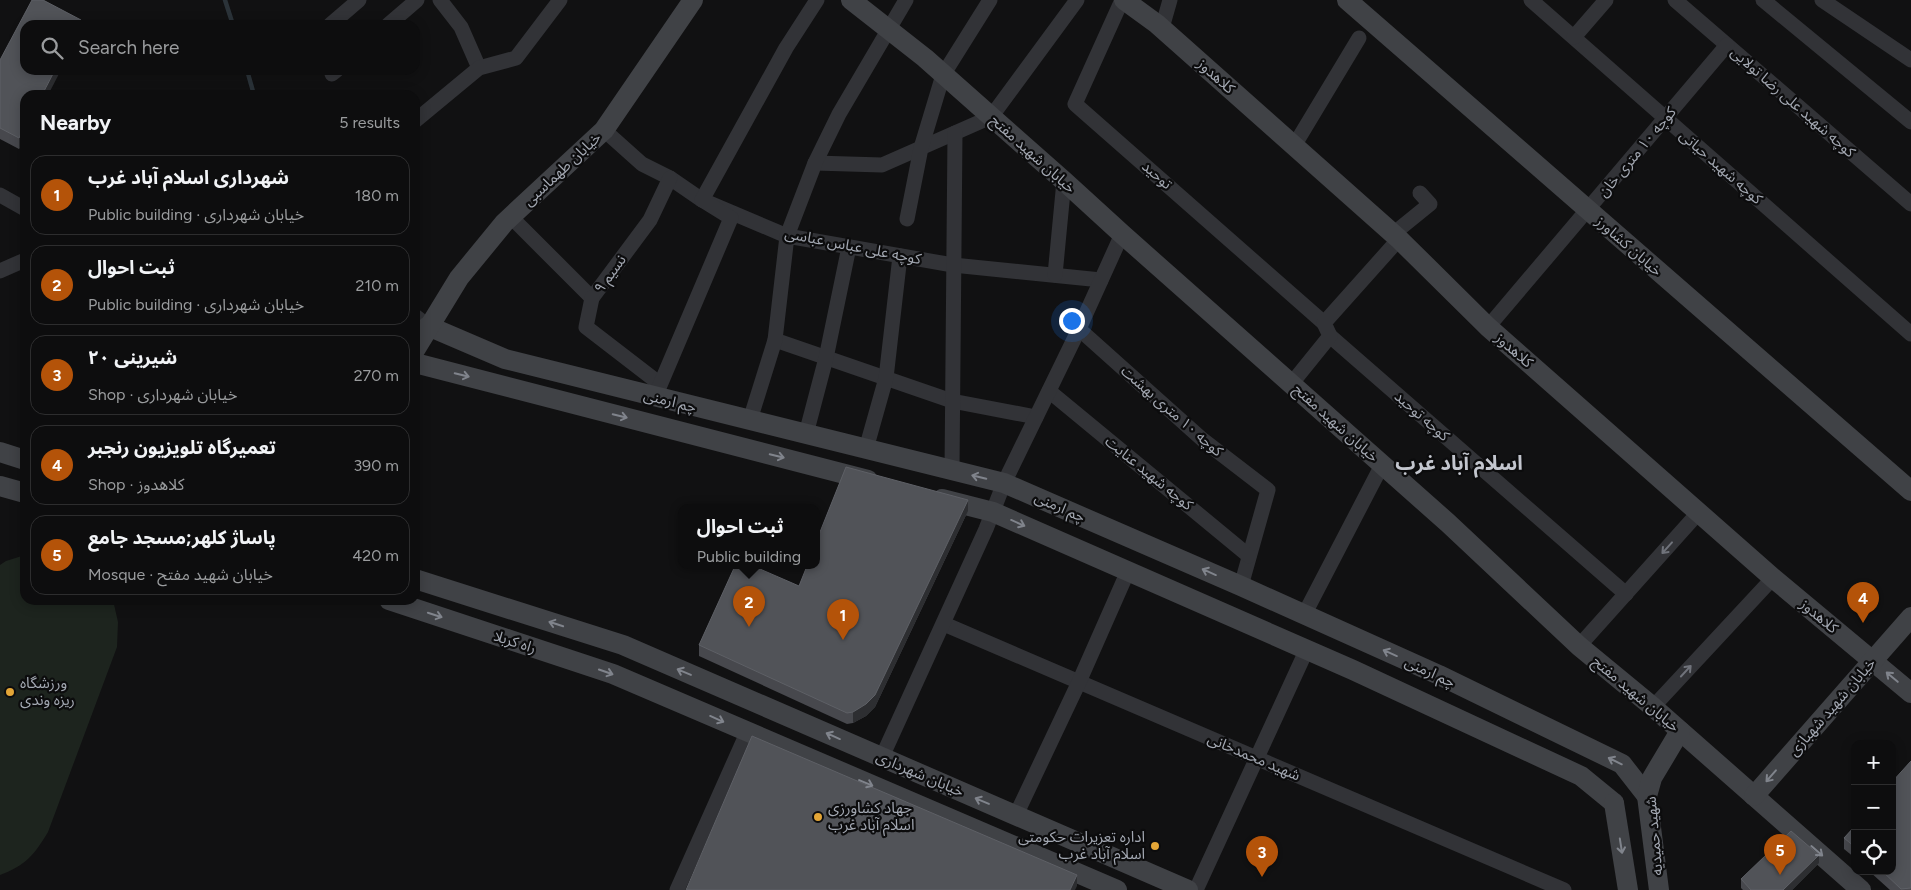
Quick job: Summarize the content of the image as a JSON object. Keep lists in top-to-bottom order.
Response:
{
  "streets": {
    "street": [
      "کلاهدوز",
      "کوچه شهید علی رضا تولایی",
      "کوچه ۱۰ متری خان",
      "خیابان شهید مفتح",
      "کوچه شهید حیاتی",
      "خیابان طهماسبی",
      "توحید",
      "کوچه علی عباس عباسی",
      "خیابان کشاورز",
      "نسیم ۹",
      "چم ارمنی",
      "کوچه ۱۰ متری بهشت",
      "کوچه توحید",
      "کوچه شهید عنایت",
      "راه کربلا",
      "خیابان شهید شهبازی",
      "شهید محمدخانی",
      "خیابان شهرداری",
      "شهید حمیدیه"
    ]
  },
  "crossings": [
    ["کلاهدوز", "کوچه ۱۰ متری خان"],
    ["کلاهدوز", "توحید"],
    ["کلاهدوز", "خیابان شهید شهبازی"],
    ["کوچه شهید علی رضا تولایی", "کوچه ۱۰ متری خان"],
    ["کوچه ۱۰ متری خان", "کوچه شهید حیاتی"],
    ["کوچه ۱۰ متری خان", "خیابان کشاورز"],
    ["خیابان شهید مفتح", "خیابان شهید شهبازی"],
    ["خیابان شهید مفتح", "شهید حمیدیه"],
    ["خیابان طهماسبی", "کوچه علی عباس عباسی"],
    ["خیابان طهماسبی", "نسیم ۹"],
    ["خیابان طهماسبی", "چم ارمنی"],
    ["توحید", "کوچه توحید"],
    ["کوچه علی عباس عباسی", "نسیم ۹"],
    ["چم ارمنی", "شهید حمیدیه"],
    ["کوچه ۱۰ متری بهشت", "کوچه شهید عنایت"],
    ["راه کربلا", "خیابان شهرداری"]
  ],
  "districts": ["اسلام آباد غرب"],
  "places": ["ورزشگاه ریزه وندی", "جهاد کشاورزی اسلام آباد غرب", "اداره تعزیرات حکومتی اسلام آباد غرب"],
  "page": {
    "search": "Search here",
    "heading": ["Nearby", "5 results"],
    "list": [
      {
        "mark": "1",
        "name": "شهرداری اسلام آباد غرب",
        "note": "Public building · خیابان شهرداری",
        "value": "180 m"
      },
      {
        "mark": "2",
        "name": "ثبت احوال",
        "note": "Public building · خیابان شهرداری",
        "value": "210 m"
      },
      {
        "mark": "3",
        "name": "شیرینی ۲۰",
        "note": "Shop · خیابان شهرداری",
        "value": "270 m"
      },
      {
        "mark": "4",
        "name": "تعمیرگاه تلویزیون رنجبر",
        "note": "Shop · کلاهدوز",
        "value": "390 m"
      },
      {
        "mark": "5",
        "name": "پاساژ کلهر;مسجد جامع",
        "note": "Mosque · خیابان شهید مفتح",
        "value": "420 m"
      }
    ],
    "popup": ["ثبت احوال", "Public building"],
    "pins": [
      "4",
      "2",
      "1",
      "5",
      "3"
    ],
    "map_buttons": ["+", "−"]
  }
}
